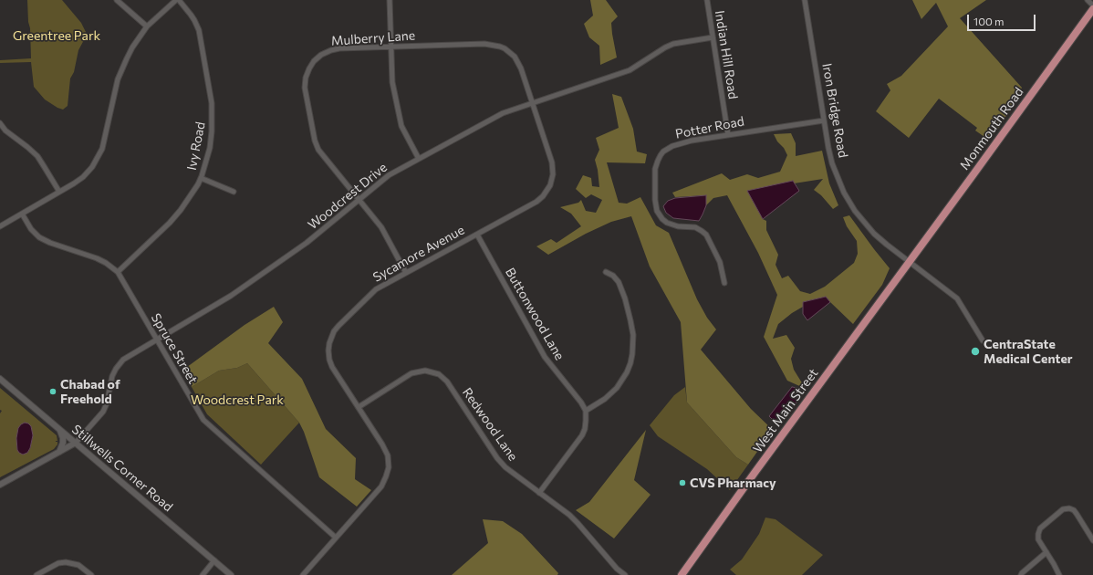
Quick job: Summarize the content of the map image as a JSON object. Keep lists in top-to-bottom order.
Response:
{
  "streets": {
    "main road": ["Monmouth Road", "West Main Street"],
    "street": [
      "Mulberry Lane",
      "Indian Hill Road",
      "Iron Bridge Road",
      "Potter Road",
      "Ivy Road",
      "Woodcrest Drive",
      "Sycamore Avenue",
      "Buttonwood Lane",
      "Spruce Street",
      "Redwood Lane",
      "Stillwells Corner Road"
    ]
  },
  "crossings": [
    ["Mulberry Lane", "Woodcrest Drive"],
    ["Mulberry Lane", "Sycamore Avenue"],
    ["Indian Hill Road", "Potter Road"],
    ["Indian Hill Road", "Woodcrest Drive"],
    ["Iron Bridge Road", "Potter Road"],
    ["Iron Bridge Road", "Monmouth Road"],
    ["Iron Bridge Road", "West Main Street"],
    ["Monmouth Road", "West Main Street"],
    ["Ivy Road", "Spruce Street"],
    ["Woodcrest Drive", "Sycamore Avenue"],
    ["Woodcrest Drive", "Spruce Street"],
    ["Woodcrest Drive", "Stillwells Corner Road"],
    ["Sycamore Avenue", "Buttonwood Lane"],
    ["Sycamore Avenue", "Spruce Street"],
    ["Sycamore Avenue", "Redwood Lane"]
  ],
  "parks": ["Greentree Park", "Woodcrest Park"],
  "places": ["CentraState Medical Center", "Chabad of Freehold", "CVS Pharmacy"],
  "scale_bar": "100 m"
}
